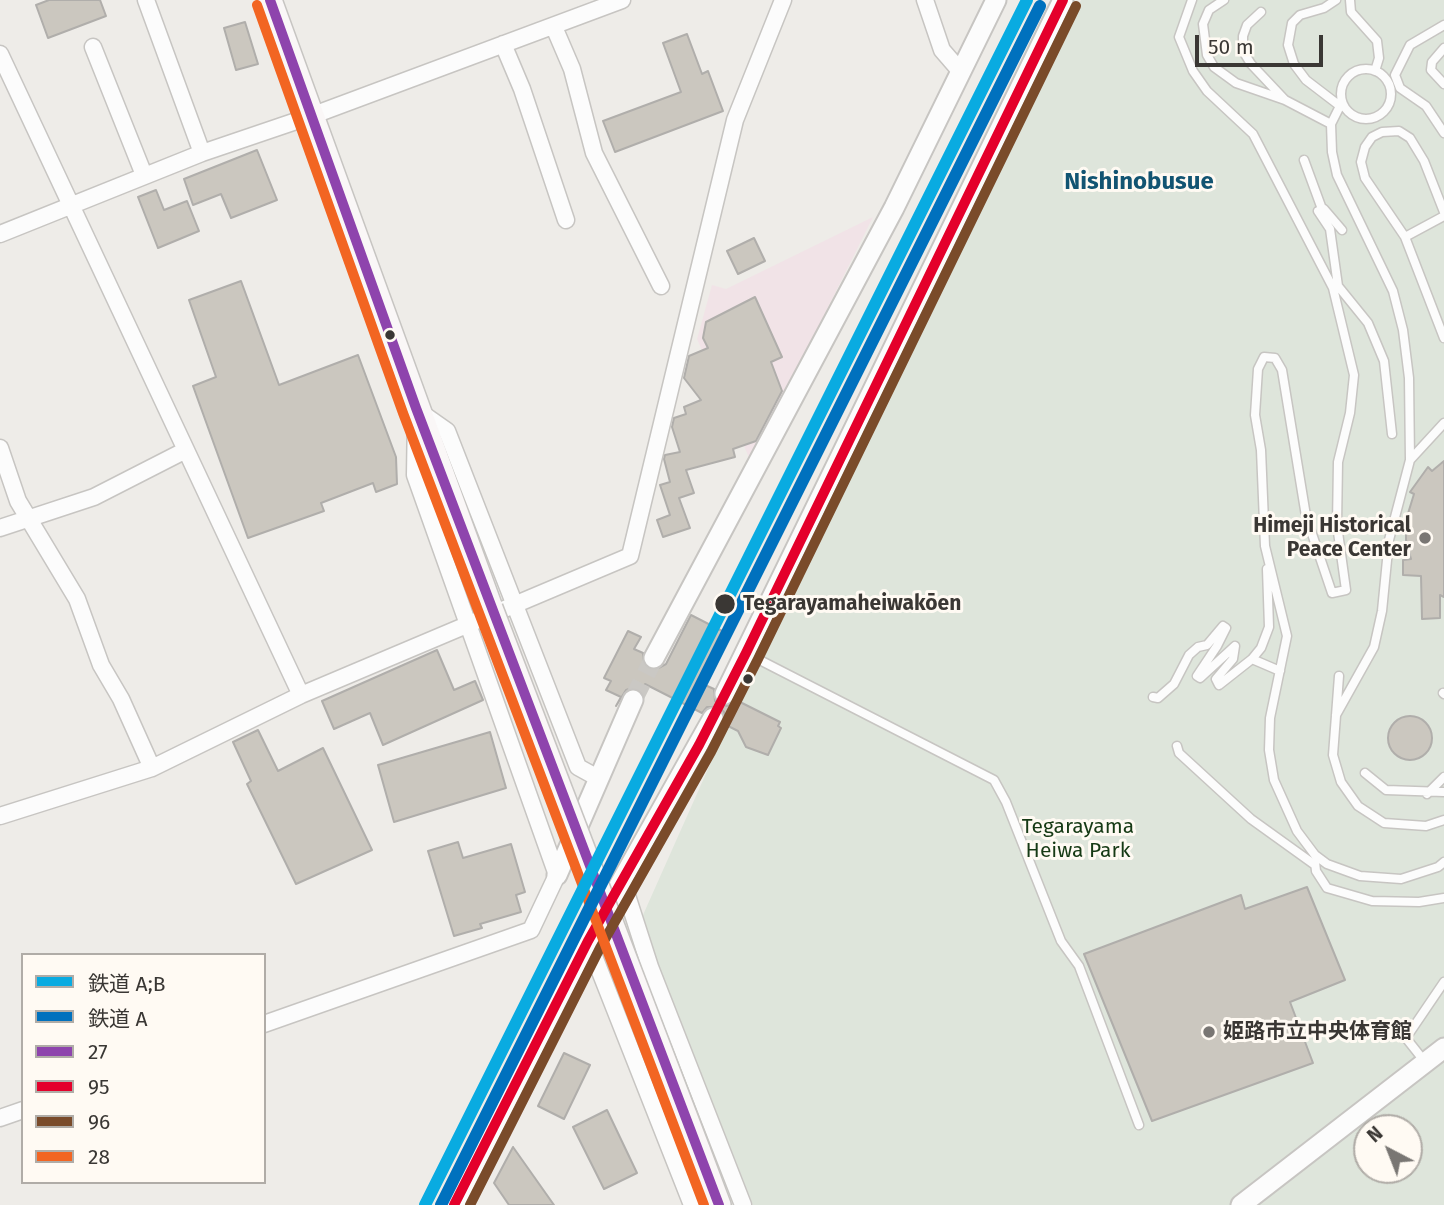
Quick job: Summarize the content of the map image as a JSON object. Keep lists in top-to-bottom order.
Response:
{
  "districts": ["Nishinobusue"],
  "parks": ["Tegarayama Heiwa Park"],
  "places": ["Himeji Historical Peace Center", "Tegarayamaheiwakōen", "姫路市立中央体育館"],
  "lines": [
    "rail line A;B",
    "transit line 27",
    "transit line 95",
    "transit line 28",
    "rail line A",
    "transit line 96"
  ],
  "legend": [
    "鉄道 A;B",
    "鉄道 A",
    "27",
    "95",
    "96",
    "28"
  ],
  "scale_bar": "50 m",
  "north": "top left"
}
